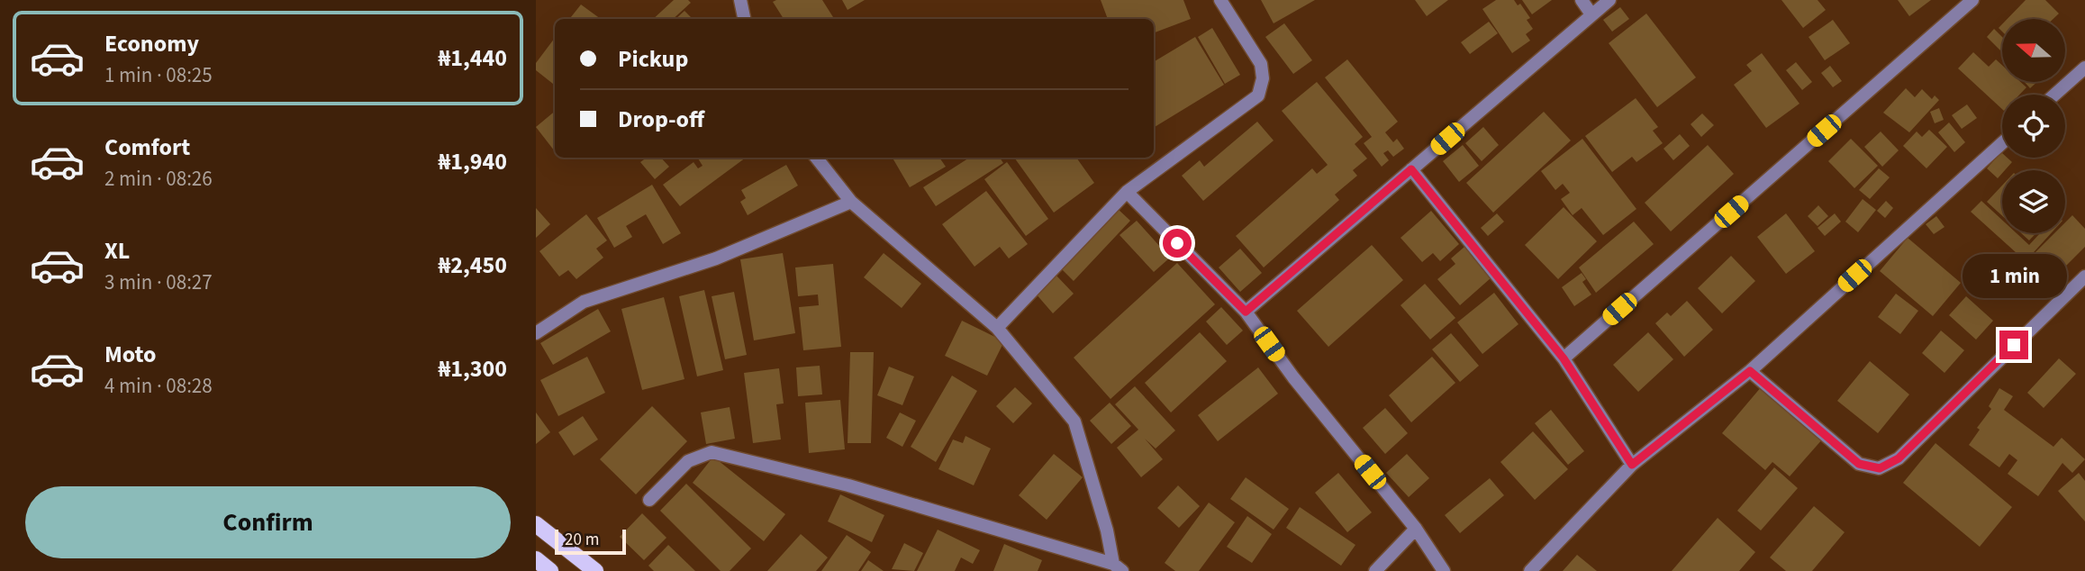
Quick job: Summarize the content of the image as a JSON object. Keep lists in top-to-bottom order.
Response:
{
  "scale_bar": "20 m",
  "north": "left",
  "page": {
    "list": [
      {
        "name": "Economy",
        "note": "1 min · 08:25",
        "value": "₦1,440"
      },
      {
        "name": "Comfort",
        "note": "2 min · 08:26",
        "value": "₦1,940"
      },
      {
        "name": "XL",
        "note": "3 min · 08:27",
        "value": "₦2,450"
      },
      {
        "name": "Moto",
        "note": "4 min · 08:28",
        "value": "₦1,300"
      }
    ],
    "banner": ["Pickup", "Drop-off"],
    "bubble": "1 min",
    "buttons": "Confirm",
    "scale": "20 m"
  }
}
